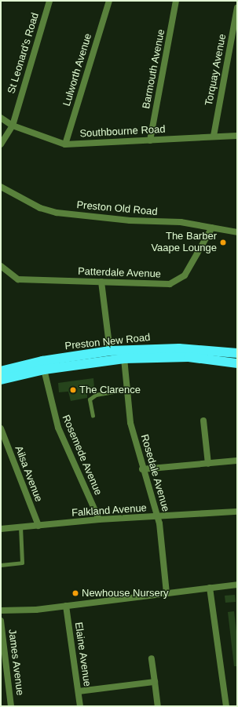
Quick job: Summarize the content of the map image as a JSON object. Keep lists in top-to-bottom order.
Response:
{
  "streets": {
    "highway": ["Preston New Road"],
    "street": [
      "St Leonard's Road",
      "Barmouth Avenue",
      "Lulworth Avenue",
      "Torquay Avenue",
      "Southbourne Road",
      "Preston Old Road",
      "Patterdale Avenue",
      "Rosemede Avenue",
      "Rosedale Avenue",
      "Ailsa Avenue",
      "Falkland Avenue",
      "Elaine Avenue",
      "James Avenue"
    ]
  },
  "crossings": [
    ["St Leonard's Road", "Southbourne Road"],
    ["Barmouth Avenue", "Southbourne Road"],
    ["Lulworth Avenue", "Southbourne Road"],
    ["Torquay Avenue", "Southbourne Road"],
    ["Preston Old Road", "Patterdale Avenue"],
    ["Preston New Road", "Rosemede Avenue"],
    ["Preston New Road", "Rosedale Avenue"],
    ["Rosemede Avenue", "Falkland Avenue"],
    ["Rosedale Avenue", "Falkland Avenue"],
    ["Ailsa Avenue", "Falkland Avenue"]
  ],
  "places": ["The Barber Vaape Lounge", "The Clarence", "Newhouse Nursery"]
}
